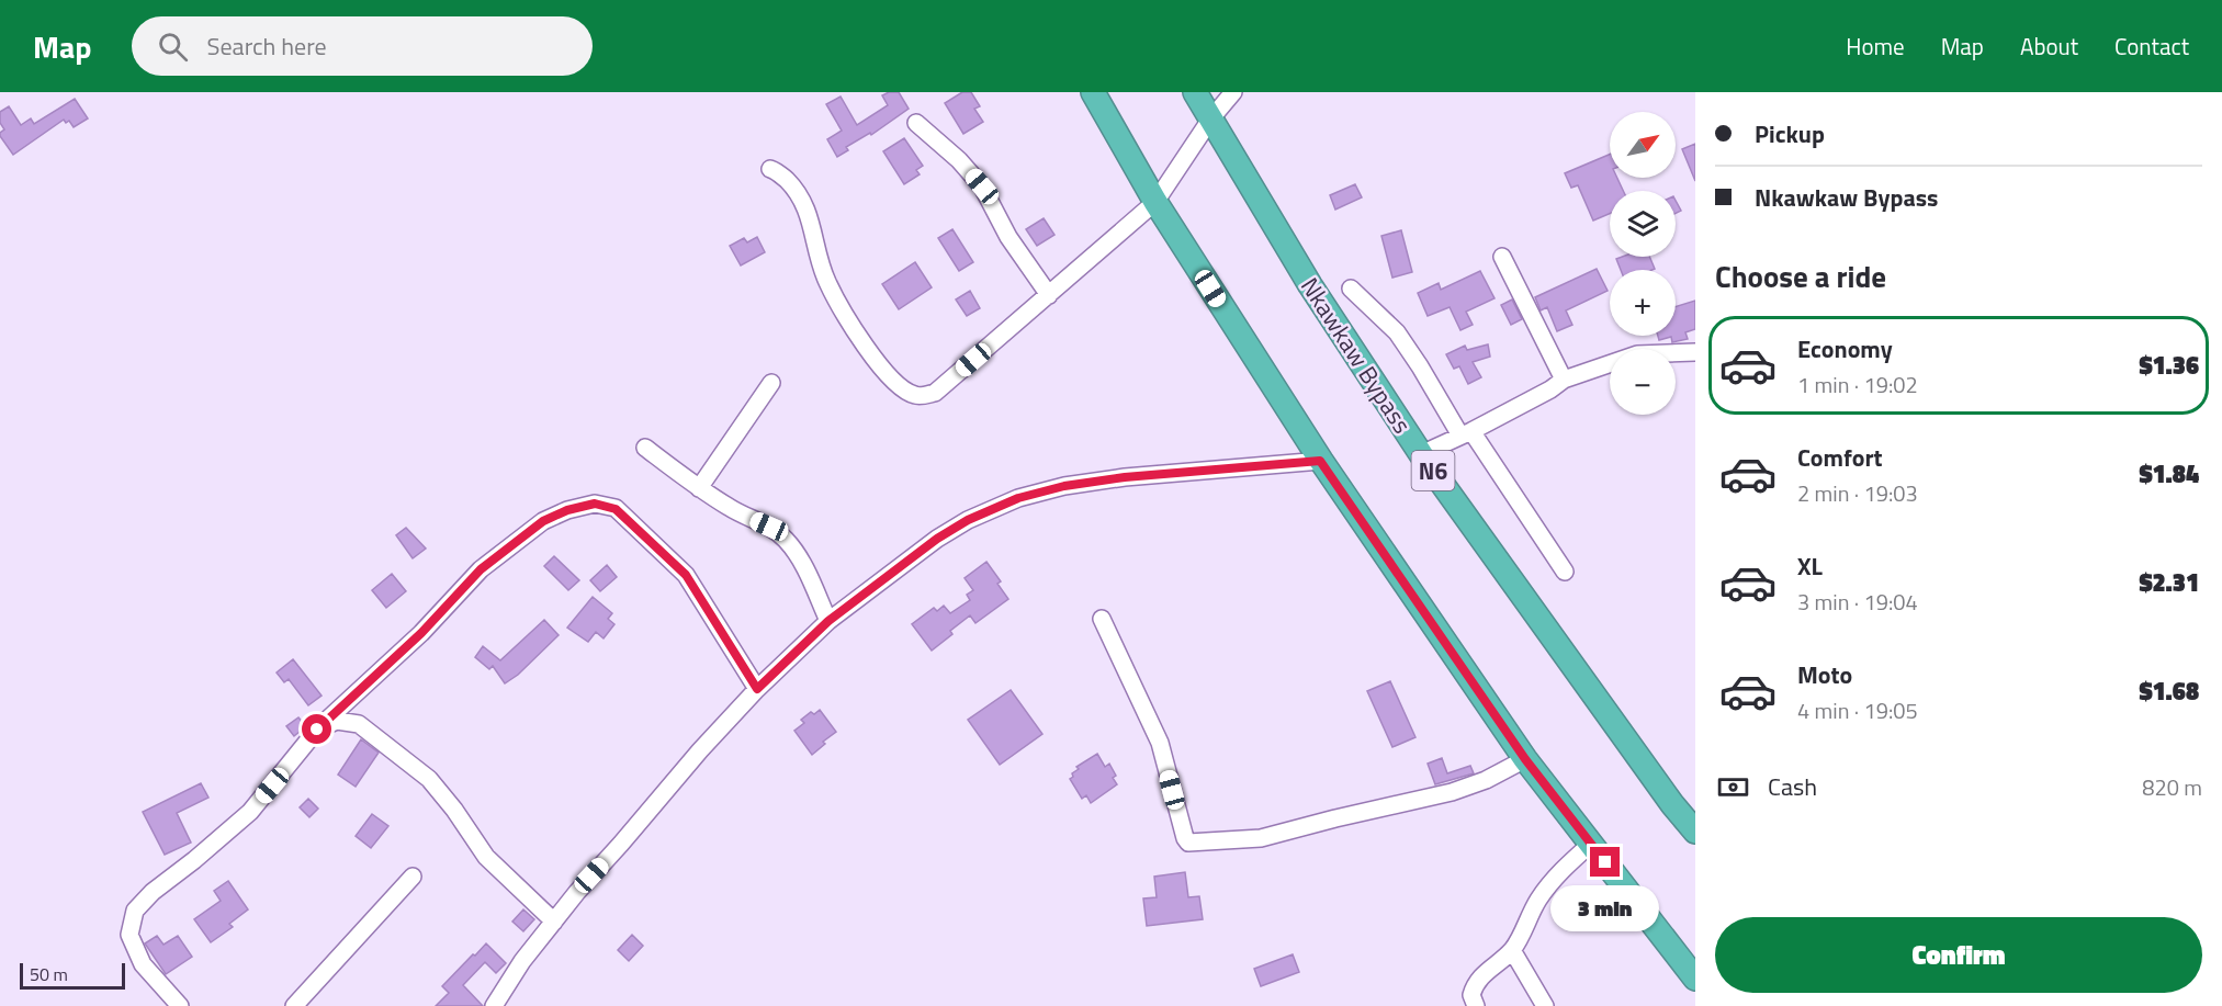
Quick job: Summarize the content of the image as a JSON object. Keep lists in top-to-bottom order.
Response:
{
  "streets": {
    "highway": ["Nkawkaw Bypass", "N6"]
  },
  "scale_bar": "50 m",
  "north": "top right",
  "page": {
    "header": "Map",
    "search": "Search here",
    "nav": [
      "Home",
      "Map",
      "About",
      "Contact"
    ],
    "banner": ["Pickup", "Nkawkaw Bypass"],
    "map_buttons": ["+", "−"],
    "heading": "Choose a ride",
    "list": [
      {
        "name": "Economy",
        "note": "1 min · 19:02",
        "value": "$1.36"
      },
      {
        "name": "Comfort",
        "note": "2 min · 19:03",
        "value": "$1.84"
      },
      {
        "name": "XL",
        "note": "3 min · 19:04",
        "value": "$2.31"
      },
      {
        "name": "Moto",
        "note": "4 min · 19:05",
        "value": "$1.68"
      }
    ],
    "pay": ["Cash", "820 m"],
    "bubble": "3 min",
    "buttons": "Confirm",
    "scale": "50 m"
  }
}
